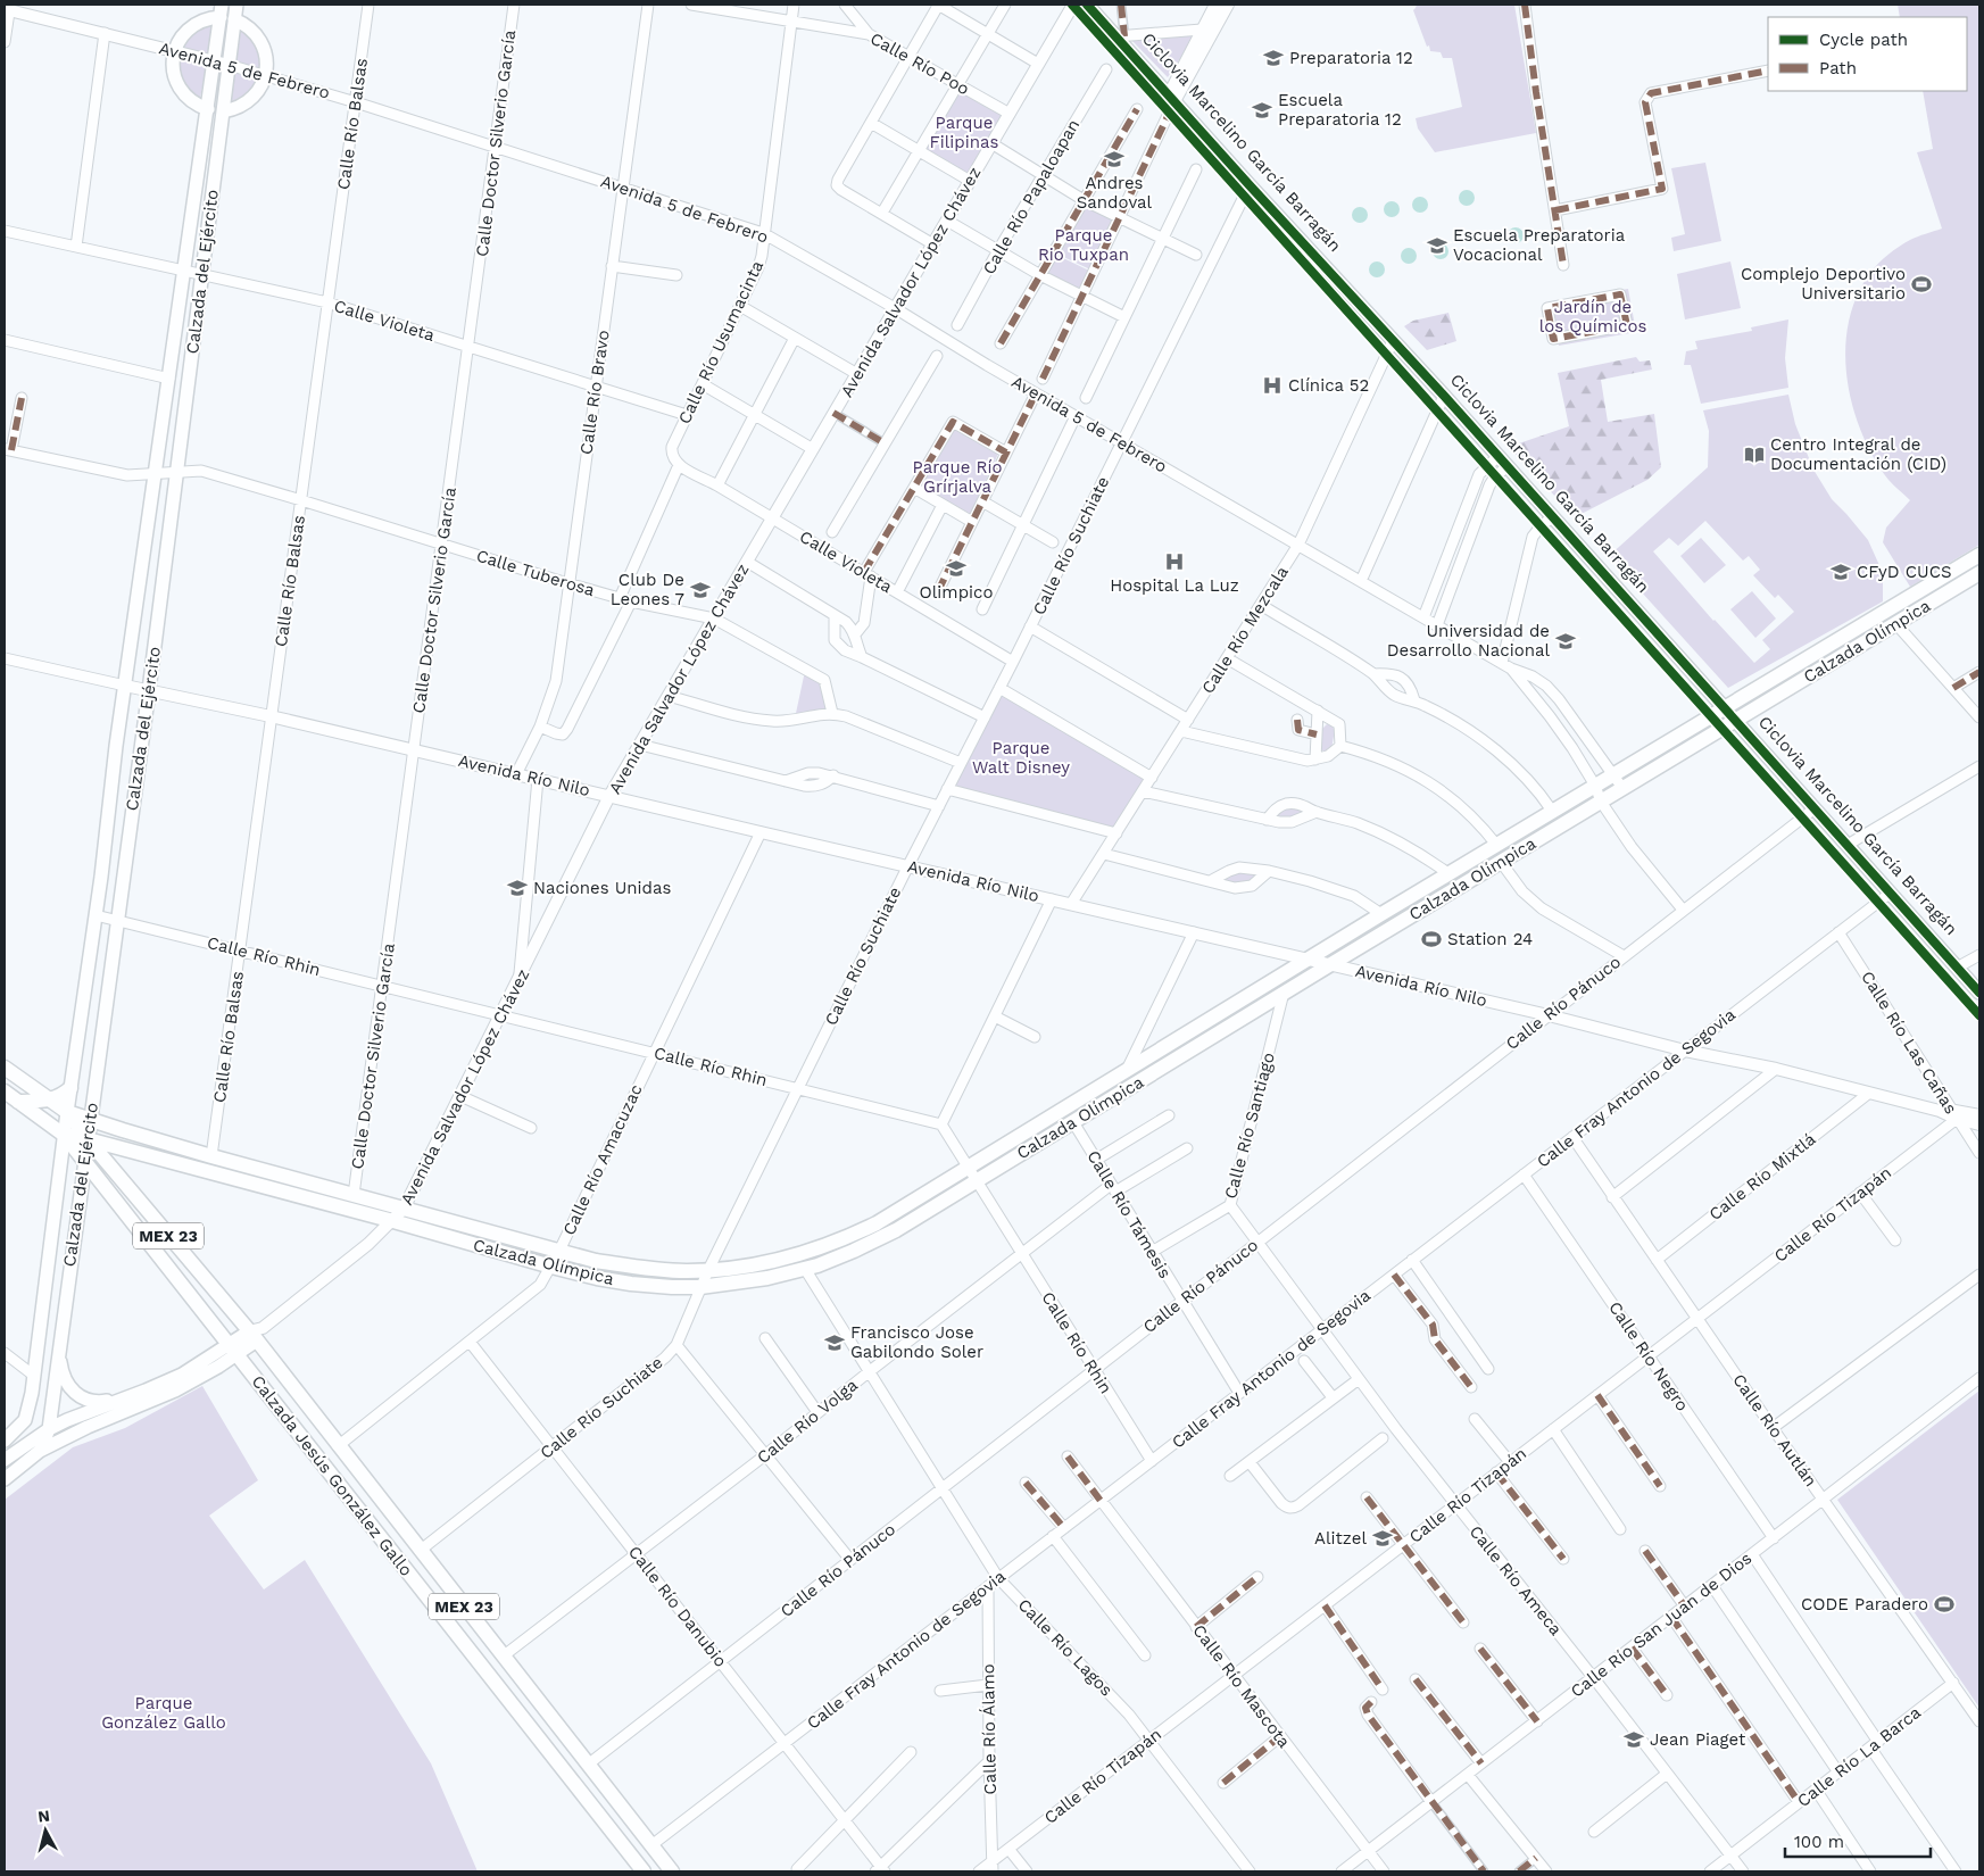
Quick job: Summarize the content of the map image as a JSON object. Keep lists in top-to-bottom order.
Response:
{
  "streets": {
    "main road": [
      "Calzada del Ejército",
      "Avenida Salvador López Chávez",
      "Calzada Olímpica",
      "MEX 23",
      "Calzada Jesús González Gallo"
    ],
    "street": [
      "Calle Río Poo",
      "Avenida 5 de Febrero",
      "Calle Río Balsas",
      "Calle Doctor Silverio García",
      "Calle Río Papaloapan",
      "Calle Violeta",
      "Calle Río Usumacinta",
      "Calle Río Bravo",
      "Calle Río Suchiate",
      "Calle Tuberosa",
      "Calle Río Mezcala",
      "Avenida Río Nilo",
      "Calle Río Rhin",
      "Calle Río Pánuco",
      "Calle Río Las Cañas",
      "Calle Fray Antonio de Segovia",
      "Calle Río Santiago",
      "Calle Río Amacuzac",
      "Calle Río Mixtlá",
      "Calle Río Támesis",
      "Calle Río Tizapán",
      "Calle Río Negro",
      "Calle Río Volga",
      "Calle Río Autlán",
      "Calle Río Ameca",
      "Calle Río Danubio",
      "Calle Río San Juan de Dios",
      "Calle Río Lagos",
      "Calle Río Mascota",
      "Calle Río Álamo",
      "Calle Río La Barca"
    ],
    "cycle path": ["Ciclovia Marcelino García Barragán"]
  },
  "crossings": [
    ["Calle Río Poo", "Avenida Salvador López Chávez"],
    ["Calle Río Poo", "Calle Río Usumacinta"],
    ["Avenida 5 de Febrero", "Calle Río Balsas"],
    ["Avenida 5 de Febrero", "Calle Doctor Silverio García"],
    ["Avenida 5 de Febrero", "Calzada del Ejército"],
    ["Avenida 5 de Febrero", "Avenida Salvador López Chávez"],
    ["Avenida 5 de Febrero", "Calle Río Usumacinta"],
    ["Avenida 5 de Febrero", "Calle Río Bravo"],
    ["Avenida 5 de Febrero", "Calle Río Suchiate"],
    ["Avenida 5 de Febrero", "Calle Río Mezcala"],
    ["Avenida 5 de Febrero", "Calzada Olímpica"],
    ["Avenida 5 de Febrero", "Calle Río Pánuco"],
    ["Calle Río Balsas", "Calle Violeta"],
    ["Calle Río Balsas", "Calle Tuberosa"],
    ["Calle Río Balsas", "Calzada Olímpica"],
    ["Calle Río Balsas", "Avenida Río Nilo"],
    ["Calle Río Balsas", "Calle Río Rhin"],
    ["Calle Doctor Silverio García", "Calle Violeta"],
    ["Calle Doctor Silverio García", "Calle Tuberosa"],
    ["Calle Doctor Silverio García", "Calzada Olímpica"],
    ["Calle Doctor Silverio García", "Avenida Río Nilo"],
    ["Calle Doctor Silverio García", "Calle Río Rhin"],
    ["Calzada del Ejército", "Avenida Salvador López Chávez"],
    ["Calzada del Ejército", "Calle Violeta"],
    ["Calzada del Ejército", "Calle Tuberosa"],
    ["Calzada del Ejército", "Calzada Olímpica"],
    ["Calzada del Ejército", "Avenida Río Nilo"],
    ["Calzada del Ejército", "Calle Río Rhin"],
    ["Calzada del Ejército", "MEX 23"],
    ["Calzada del Ejército", "Calzada Jesús González Gallo"],
    ["Avenida Salvador López Chávez", "Calle Violeta"],
    ["Avenida Salvador López Chávez", "Calle Tuberosa"],
    ["Avenida Salvador López Chávez", "Calzada Olímpica"],
    ["Avenida Salvador López Chávez", "Avenida Río Nilo"],
    ["Avenida Salvador López Chávez", "Calle Río Rhin"],
    ["Avenida Salvador López Chávez", "Calzada Jesús González Gallo"],
    ["Calle Violeta", "Calle Río Usumacinta"],
    ["Calle Violeta", "Calle Río Bravo"],
    ["Calle Violeta", "Calle Río Suchiate"],
    ["Calle Río Usumacinta", "Calle Tuberosa"],
    ["Calle Río Bravo", "Calle Tuberosa"],
    ["Calle Río Bravo", "Avenida Río Nilo"],
    ["Calle Río Suchiate", "Calzada Olímpica"],
    ["Calle Río Suchiate", "Avenida Río Nilo"],
    ["Calle Río Suchiate", "Calle Río Rhin"],
    ["Calle Río Suchiate", "Calzada Jesús González Gallo"],
    ["Calle Río Suchiate", "Calle Río Danubio"],
    ["Calle Río Mezcala", "Avenida Río Nilo"],
    ["Calzada Olímpica", "Avenida Río Nilo"],
    ["Calzada Olímpica", "Calle Río Rhin"],
    ["Calzada Olímpica", "Calle Río Santiago"],
    ["Calzada Olímpica", "Calle Río Amacuzac"],
    ["Calzada Olímpica", "Calle Río Támesis"],
    ["Calzada Olímpica", "MEX 23"],
    ["Calzada Olímpica", "Calzada Jesús González Gallo"],
    ["Calzada Olímpica", "Calle Río Lagos"],
    ["Avenida Río Nilo", "Calle Río Pánuco"],
    ["Avenida Río Nilo", "Calle Río Las Cañas"],
    ["Avenida Río Nilo", "Calle Fray Antonio de Segovia"],
    ["Avenida Río Nilo", "Calle Río Amacuzac"],
    ["Avenida Río Nilo", "Calle Río Mixtlá"],
    ["Avenida Río Nilo", "Calle Río Tizapán"],
    ["Calle Río Rhin", "Calle Río Pánuco"],
    ["Calle Río Rhin", "Calle Fray Antonio de Segovia"],
    ["Calle Río Rhin", "Calle Río Amacuzac"],
    ["Calle Río Rhin", "Calle Río Volga"],
    ["Calle Río Pánuco", "Calle Río Támesis"],
    ["Calle Río Pánuco", "Calzada Jesús González Gallo"],
    ["Calle Río Pánuco", "Calle Río Ameca"],
    ["Calle Río Pánuco", "Calle Río Danubio"],
    ["Calle Río Pánuco", "Calle Río Lagos"],
    ["Calle Río Las Cañas", "Calle Fray Antonio de Segovia"],
    ["Calle Río Las Cañas", "Calle Río Tizapán"],
    ["Calle Fray Antonio de Segovia", "Calle Río Támesis"],
    ["Calle Fray Antonio de Segovia", "Calle Río Negro"],
    ["Calle Fray Antonio de Segovia", "Calle Río Autlán"],
    ["Calle Fray Antonio de Segovia", "Calzada Jesús González Gallo"],
    ["Calle Fray Antonio de Segovia", "Calle Río Ameca"],
    ["Calle Fray Antonio de Segovia", "Calle Río Danubio"],
    ["Calle Fray Antonio de Segovia", "Calle Río Lagos"],
    ["Calle Fray Antonio de Segovia", "Calle Río Mascota"],
    ["Calle Fray Antonio de Segovia", "Calle Río Álamo"],
    ["Calle Río Santiago", "Calle Río Támesis"],
    ["Calle Río Santiago", "Calle Río Ameca"],
    ["Calle Río Amacuzac", "Calzada Jesús González Gallo"],
    ["Calle Río Amacuzac", "Calle Río Danubio"],
    ["Calle Río Mixtlá", "Calle Río Autlán"],
    ["Calle Río Támesis", "Calle Río Volga"],
    ["Calle Río Tizapán", "Calle Río Negro"],
    ["Calle Río Tizapán", "Calle Río Autlán"],
    ["Calle Río Tizapán", "Calle Río Ameca"],
    ["Calle Río Tizapán", "Calle Río Lagos"],
    ["Calle Río Tizapán", "Calle Río Mascota"],
    ["Calle Río Tizapán", "Calle Río Álamo"],
    ["MEX 23", "Calzada Jesús González Gallo"],
    ["Calle Río Negro", "Calle Río San Juan de Dios"],
    ["Calle Río Volga", "Calzada Jesús González Gallo"],
    ["Calle Río Volga", "Calle Río Danubio"],
    ["Calle Río Volga", "Calle Río Lagos"],
    ["Calle Río Autlán", "Calle Río San Juan de Dios"],
    ["Calle Río Autlán", "Calle Río La Barca"],
    ["Calle Río Ameca", "Calle Río San Juan de Dios"],
    ["Calle Río Ameca", "Calle Río La Barca"],
    ["Calle Río San Juan de Dios", "Calle Río Mascota"]
  ],
  "parks": [
    "Parque Filipinas",
    "Parque Rio Tuxpan",
    "Jardín de los Químicos",
    "Parque Río Grírjalva",
    "Parque Walt Disney",
    "Parque González Gallo"
  ],
  "places": {
    "school or university": [
      "Preparatoria 12",
      "Escuela Preparatoria 12",
      "Andres Sandoval",
      "Escuela Preparatoria Vocacional",
      "Olimpico",
      "CFyD CUCS",
      "Club De Leones 7",
      "Universidad de Desarrollo Nacional",
      "Naciones Unidas",
      "Francisco Jose Gabilondo Soler",
      "Alitzel",
      "Jean Piaget"
    ],
    "sports": ["Complejo Deportivo Universitario", "Station 24", "CODE Paradero"],
    "hospital": ["Clínica 52", "Hospital La Luz"],
    "library": ["Centro Integral de Documentación (CID)"]
  },
  "legend": ["Cycle path", "Path"],
  "scale_bar": "100 m",
  "north": "top"
}
